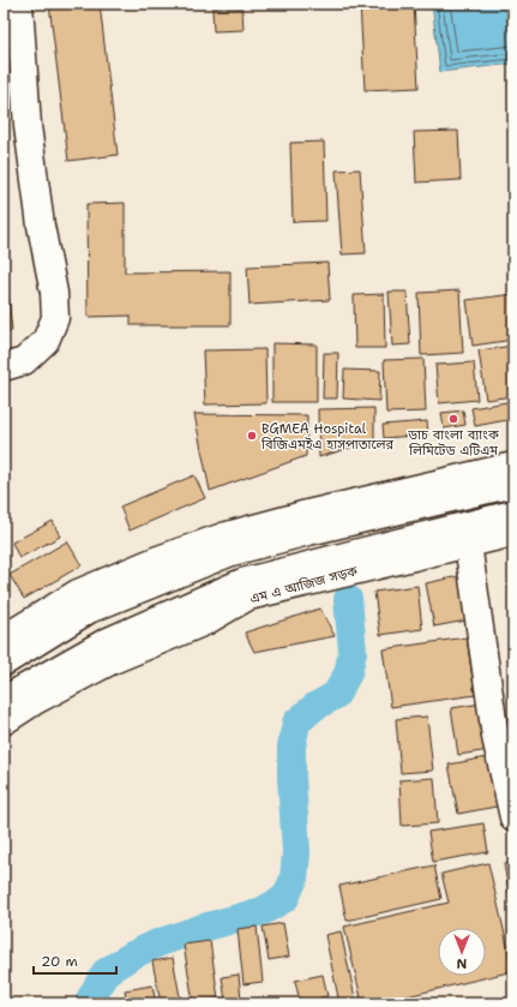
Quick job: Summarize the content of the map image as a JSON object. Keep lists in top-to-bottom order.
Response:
{
  "streets": {
    "main road": ["এম এ আজিজ সড়ক"]
  },
  "places": ["ডাচ বাংলা ব্যাংক লিমিটেড এটিএম", "BGMEA Hospital বিজিএমইএ হাসপাতালের"],
  "scale_bar": "20 m",
  "north": "bottom"
}
